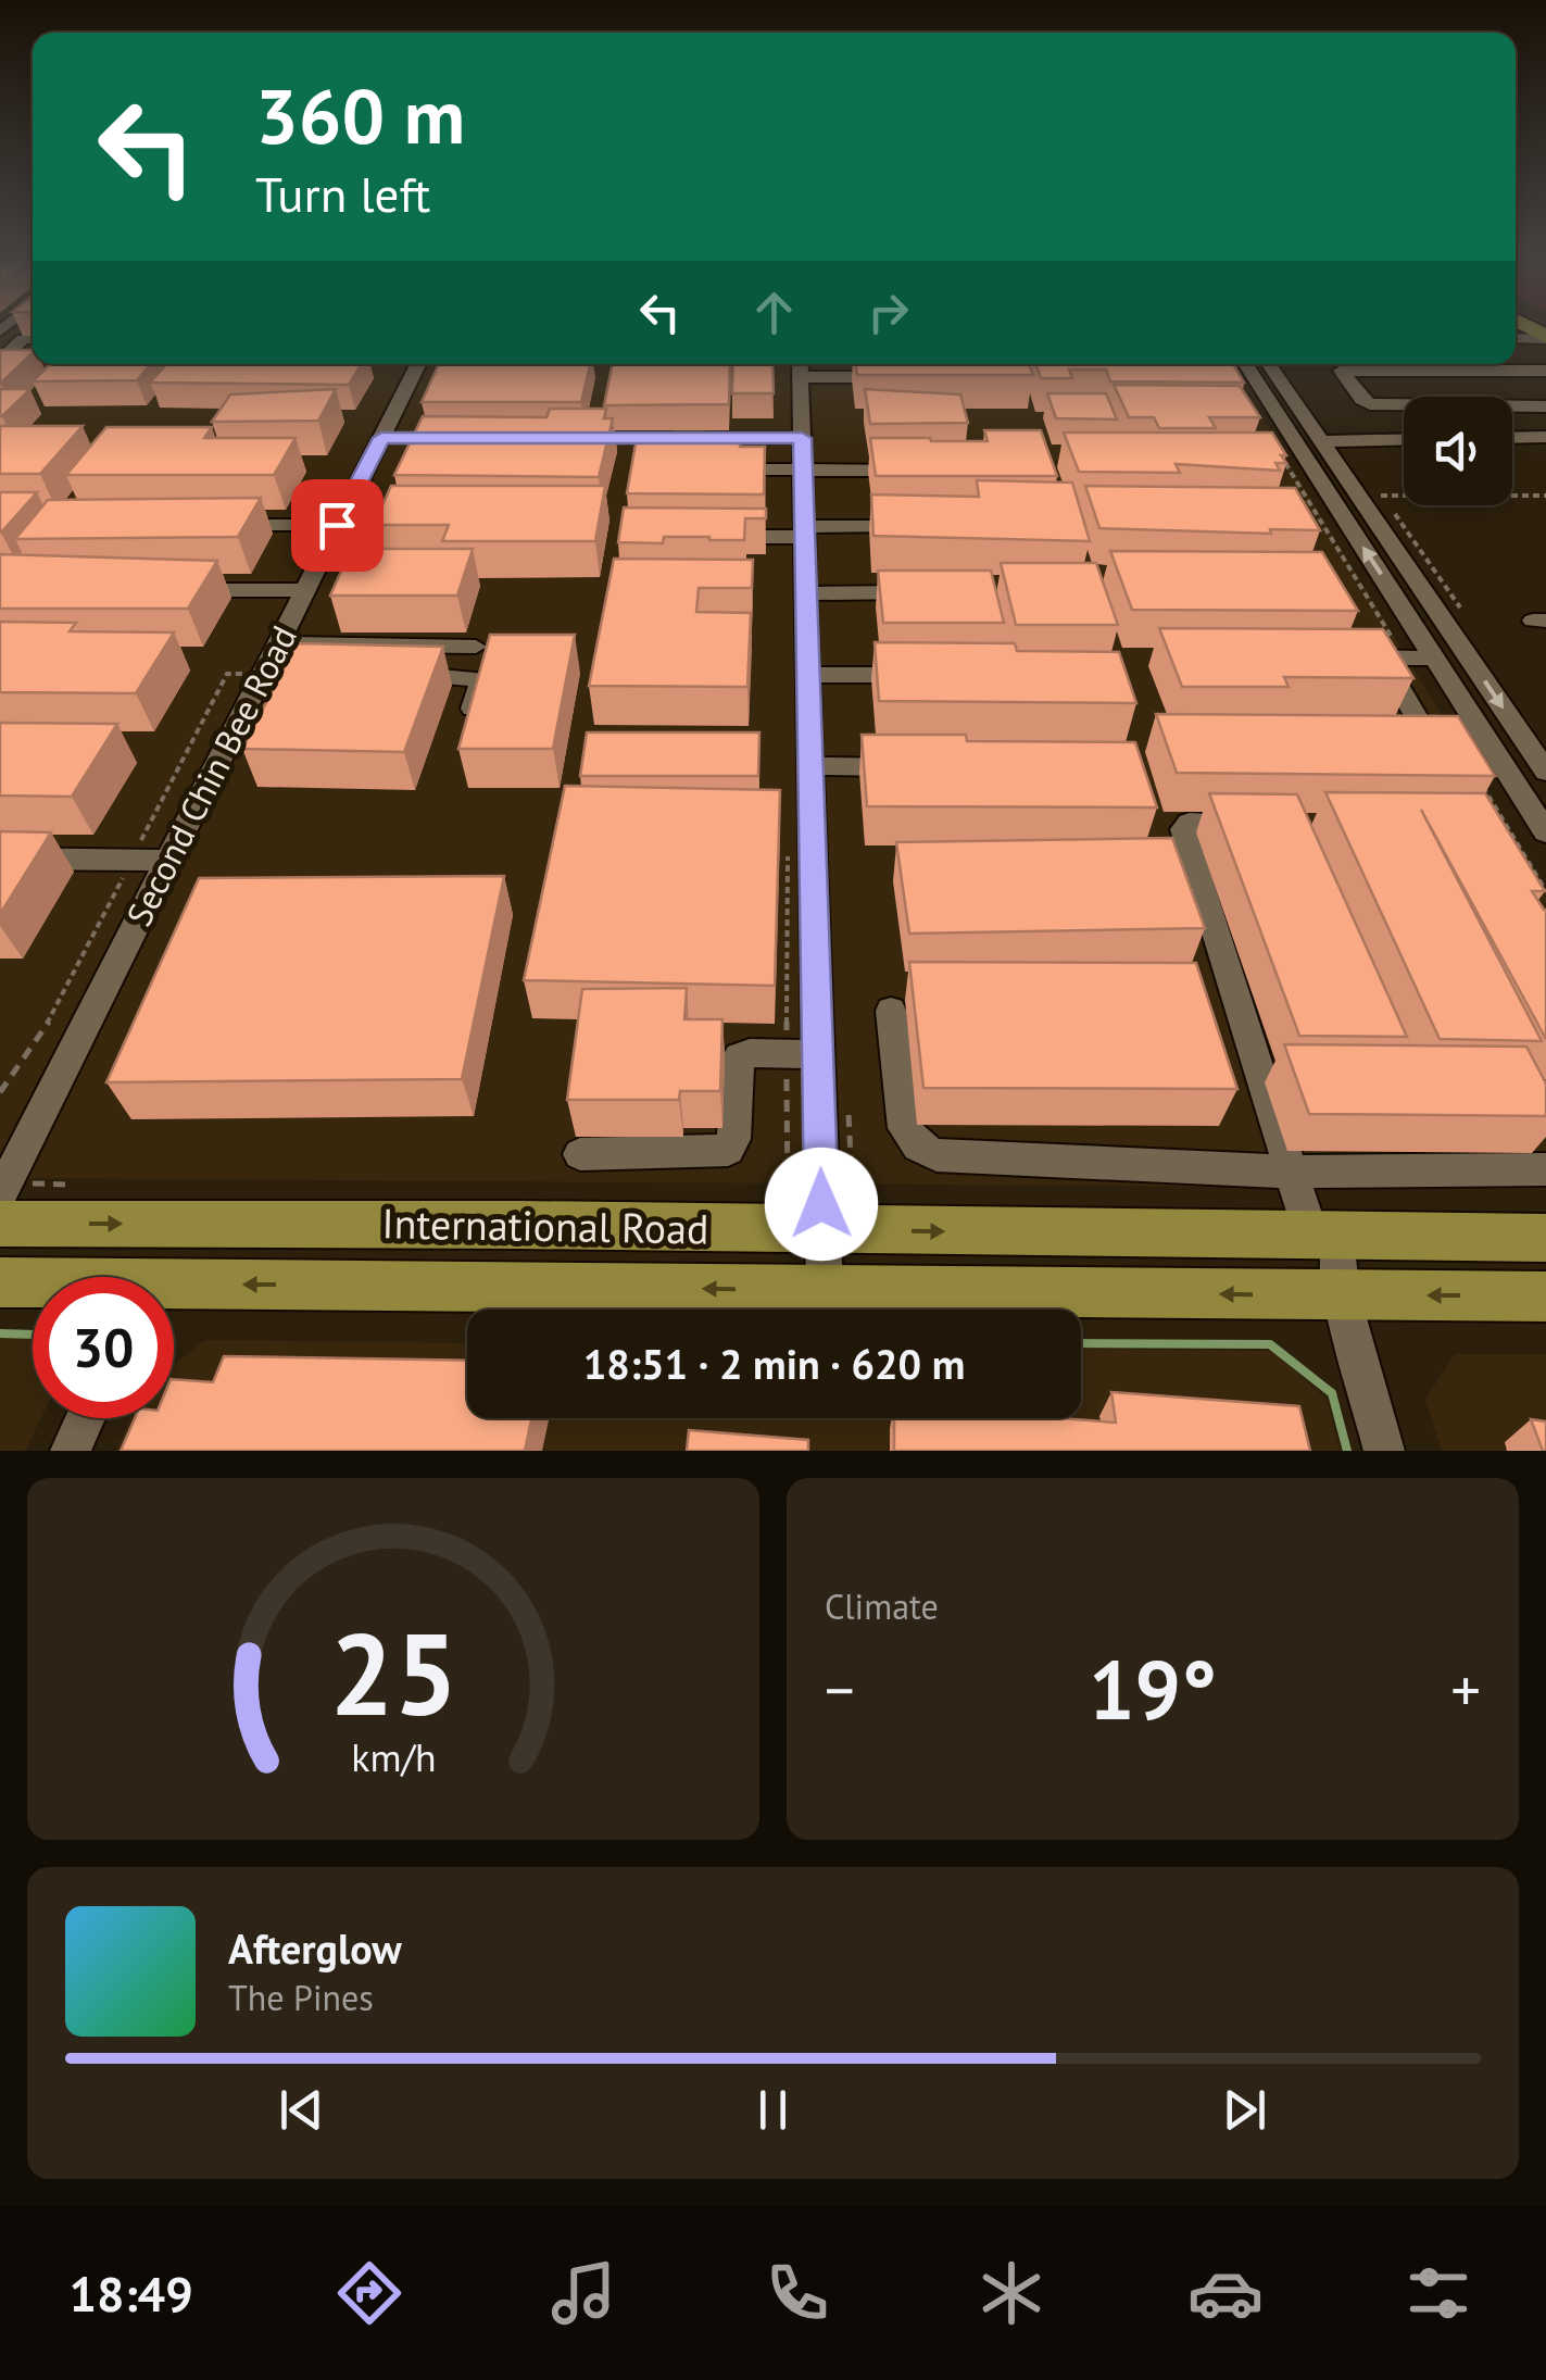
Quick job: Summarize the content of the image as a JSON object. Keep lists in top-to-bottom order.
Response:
{
  "streets": {
    "main road": ["International Road"],
    "street": ["Second Chin Bee Road"]
  },
  "page": {
    "turn": ["360 m", "Turn left"],
    "limit": "30",
    "trip": "18:51 · 2 min · 620 m",
    "tile": "Climate",
    "heat": ["−", "19°", "+"],
    "song": ["Afterglow", "The Pines"],
    "tabs": "18:49",
    "gauge": ["25", "km/h"]
  }
}
